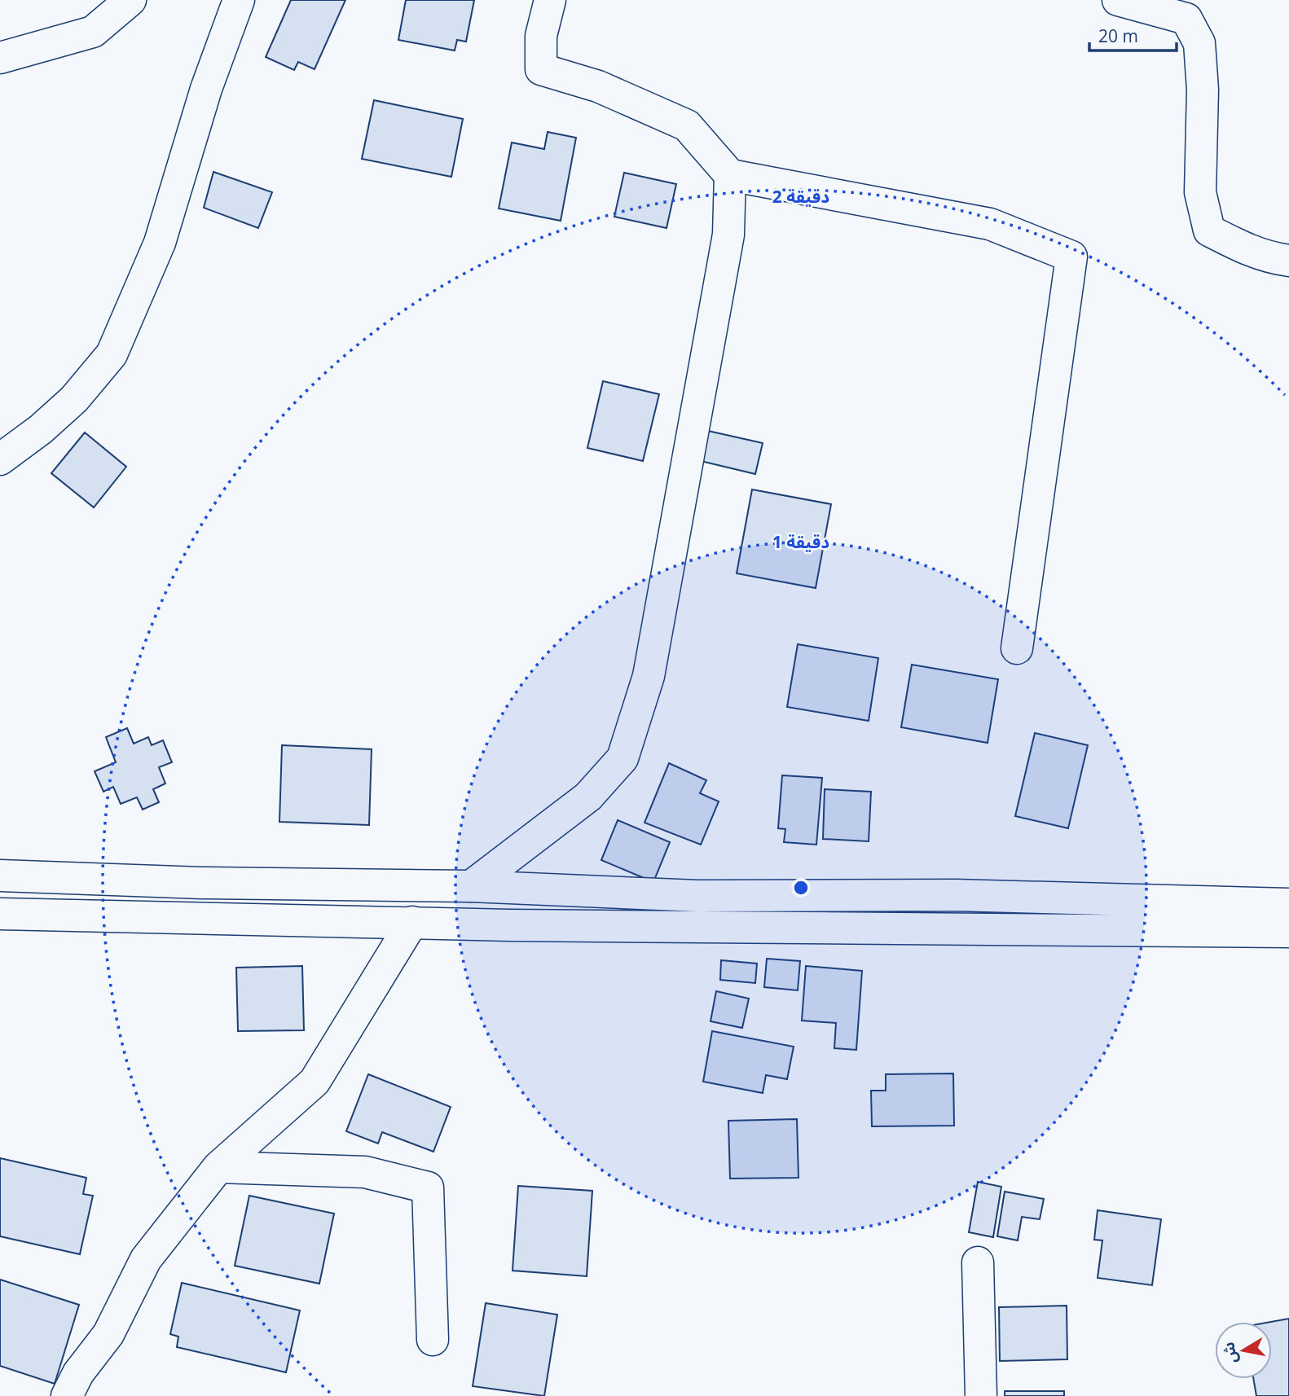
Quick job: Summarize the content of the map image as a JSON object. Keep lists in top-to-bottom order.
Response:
{
  "scale_bar": "20 m",
  "north": "left",
  "rings": ["2 دقيقة", "1 دقيقة"]
}
